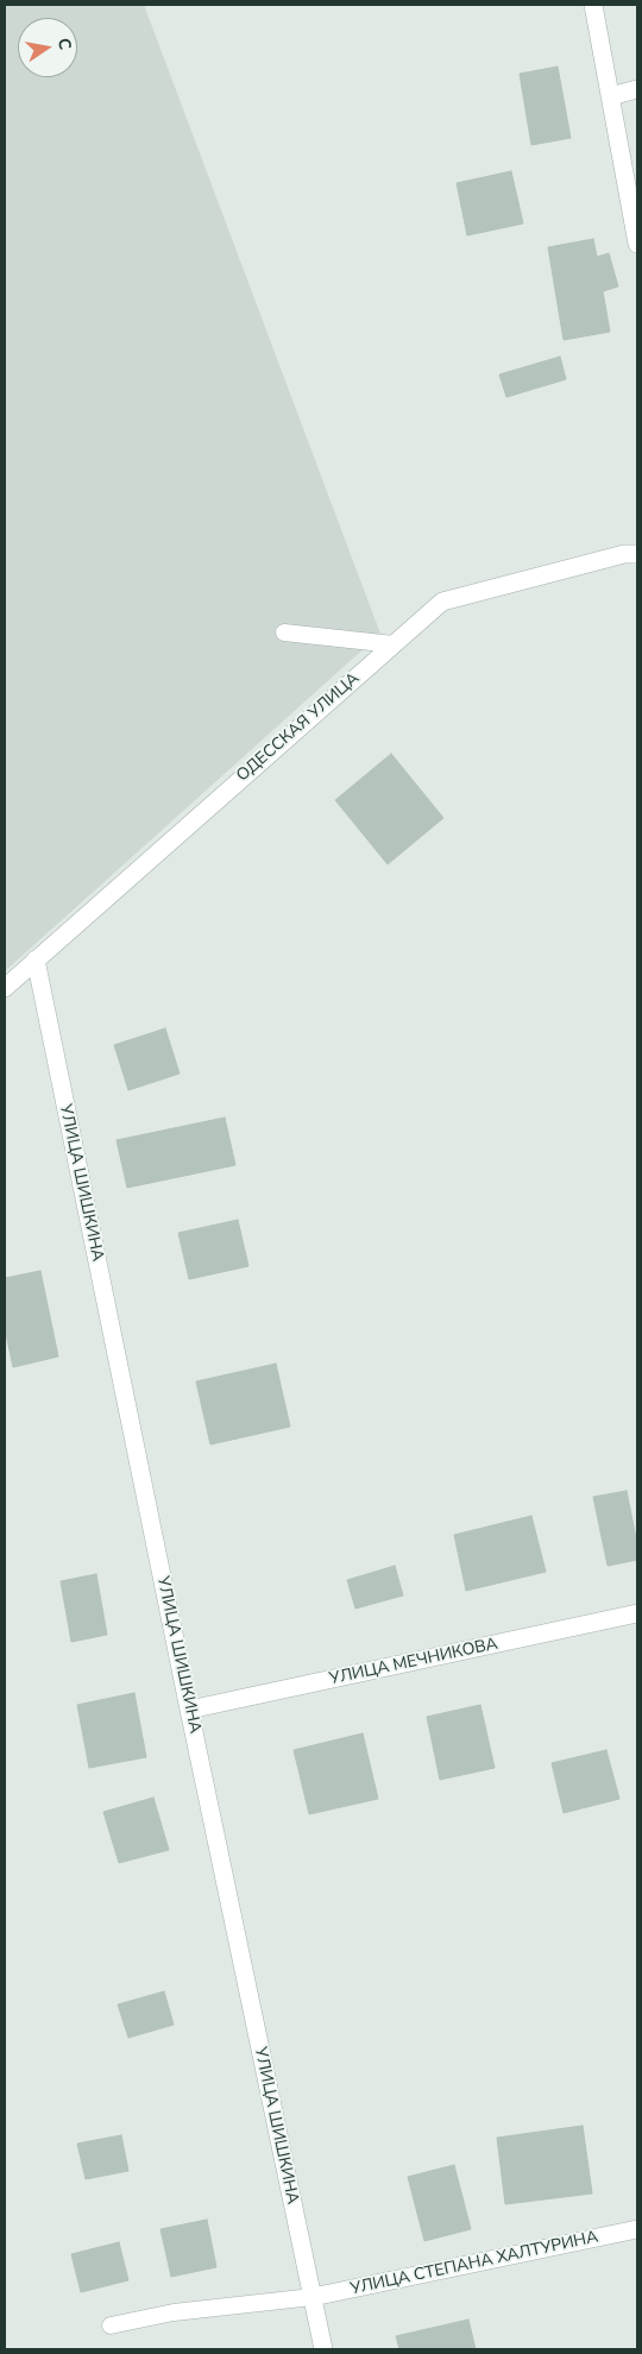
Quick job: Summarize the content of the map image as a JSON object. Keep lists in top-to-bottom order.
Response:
{
  "streets": {
    "street": [
      "ОДЕССКАЯ УЛИЦА",
      "УЛИЦА ШИШКИНА",
      "УЛИЦА МЕЧНИКОВА",
      "УЛИЦА СТЕПАНА ХАЛТУРИНА"
    ]
  },
  "crossings": [
    ["ОДЕССКАЯ УЛИЦА", "УЛИЦА ШИШКИНА"],
    ["УЛИЦА ШИШКИНА", "УЛИЦА МЕЧНИКОВА"],
    ["УЛИЦА ШИШКИНА", "УЛИЦА СТЕПАНА ХАЛТУРИНА"]
  ],
  "north": "right"
}
